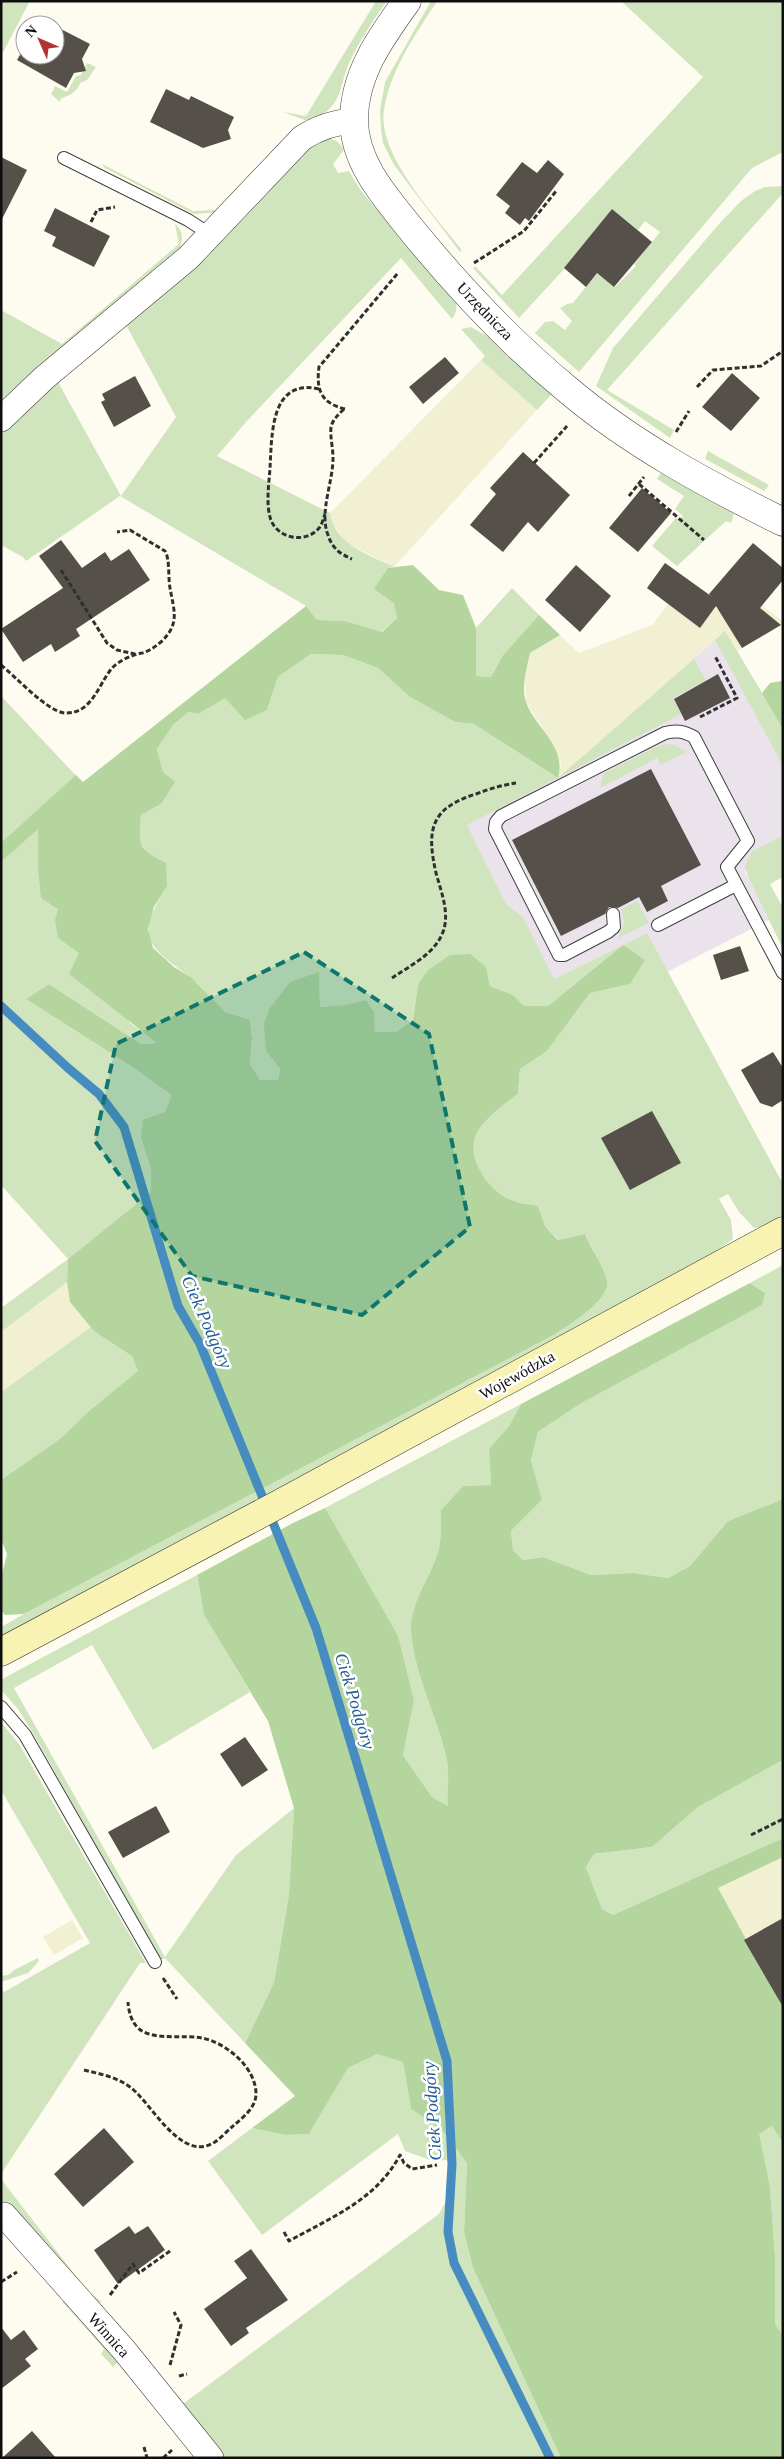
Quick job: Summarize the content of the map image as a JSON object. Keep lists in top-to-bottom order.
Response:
{
  "streets": {
    "main road": ["Wojewódzka"],
    "street": ["Urzędnicza", "Winnica"]
  },
  "water": ["Ciek Podgóry"],
  "north": "top left"
}
